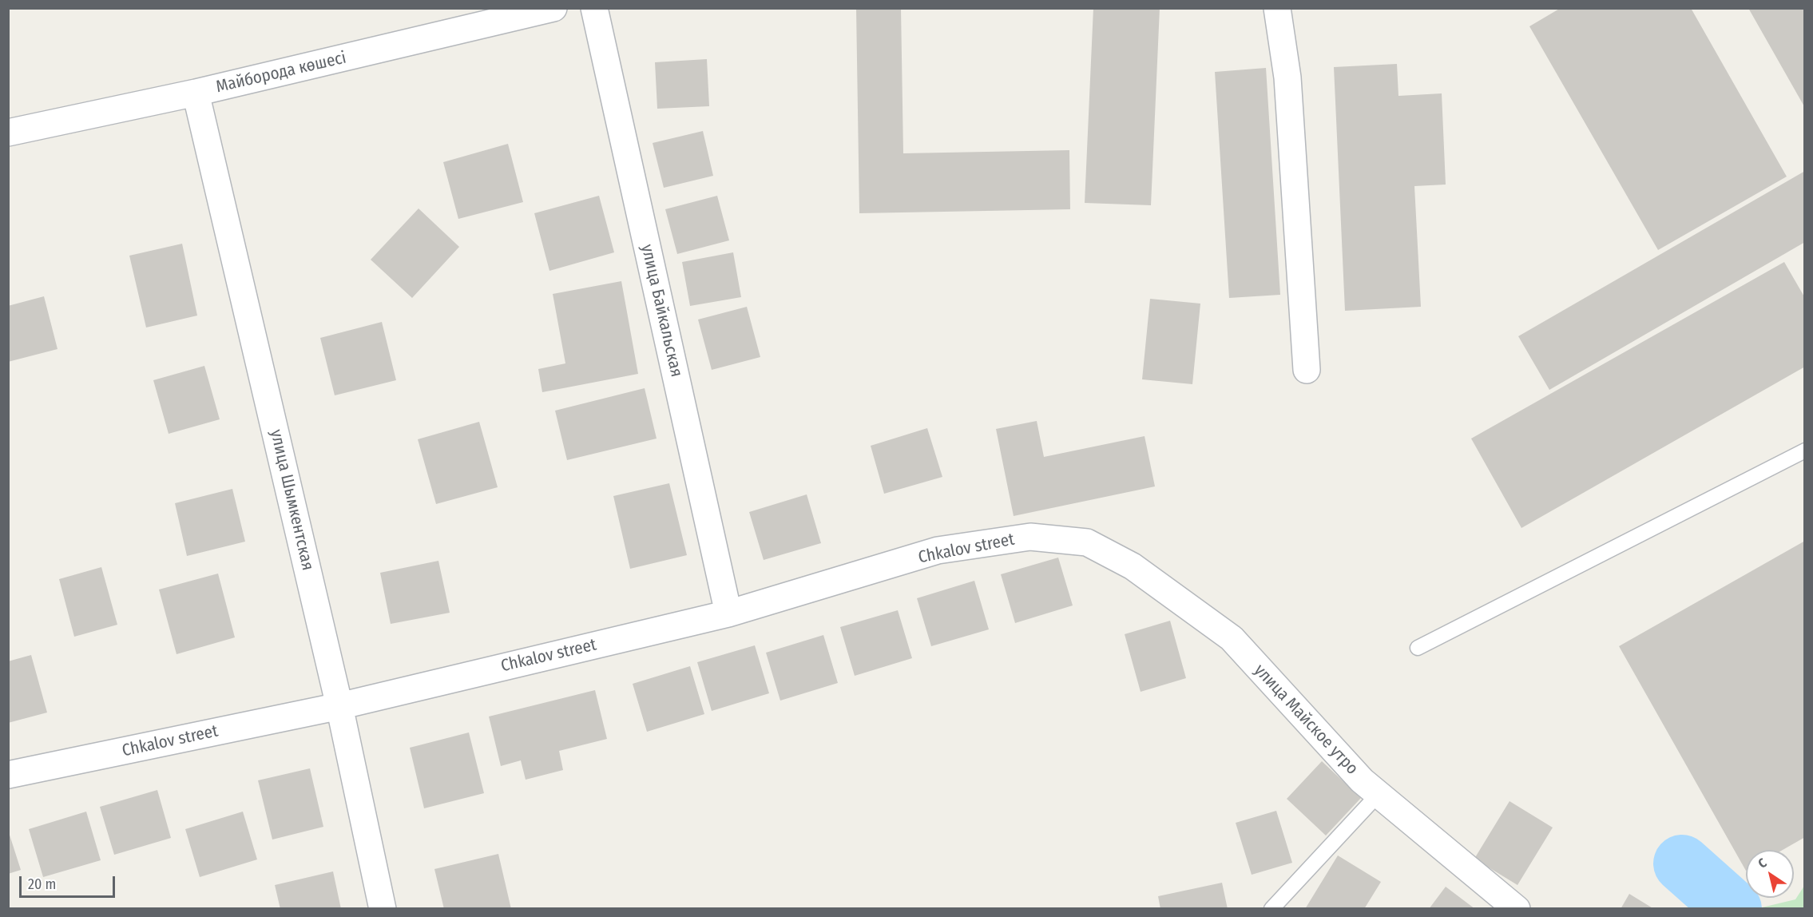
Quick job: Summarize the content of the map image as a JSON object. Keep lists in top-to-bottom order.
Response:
{
  "streets": {
    "street": [
      "Майборода көшесі",
      "улица Байкальская",
      "улица Шымкентская",
      "Chkalov street",
      "улица Майское утро"
    ]
  },
  "crossings": [
    ["Майборода көшесі", "улица Шымкентская"],
    ["улица Байкальская", "Chkalov street"],
    ["улица Шымкентская", "Chkalov street"],
    ["Chkalov street", "улица Майское утро"]
  ],
  "scale_bar": "20 m",
  "north": "top left"
}
